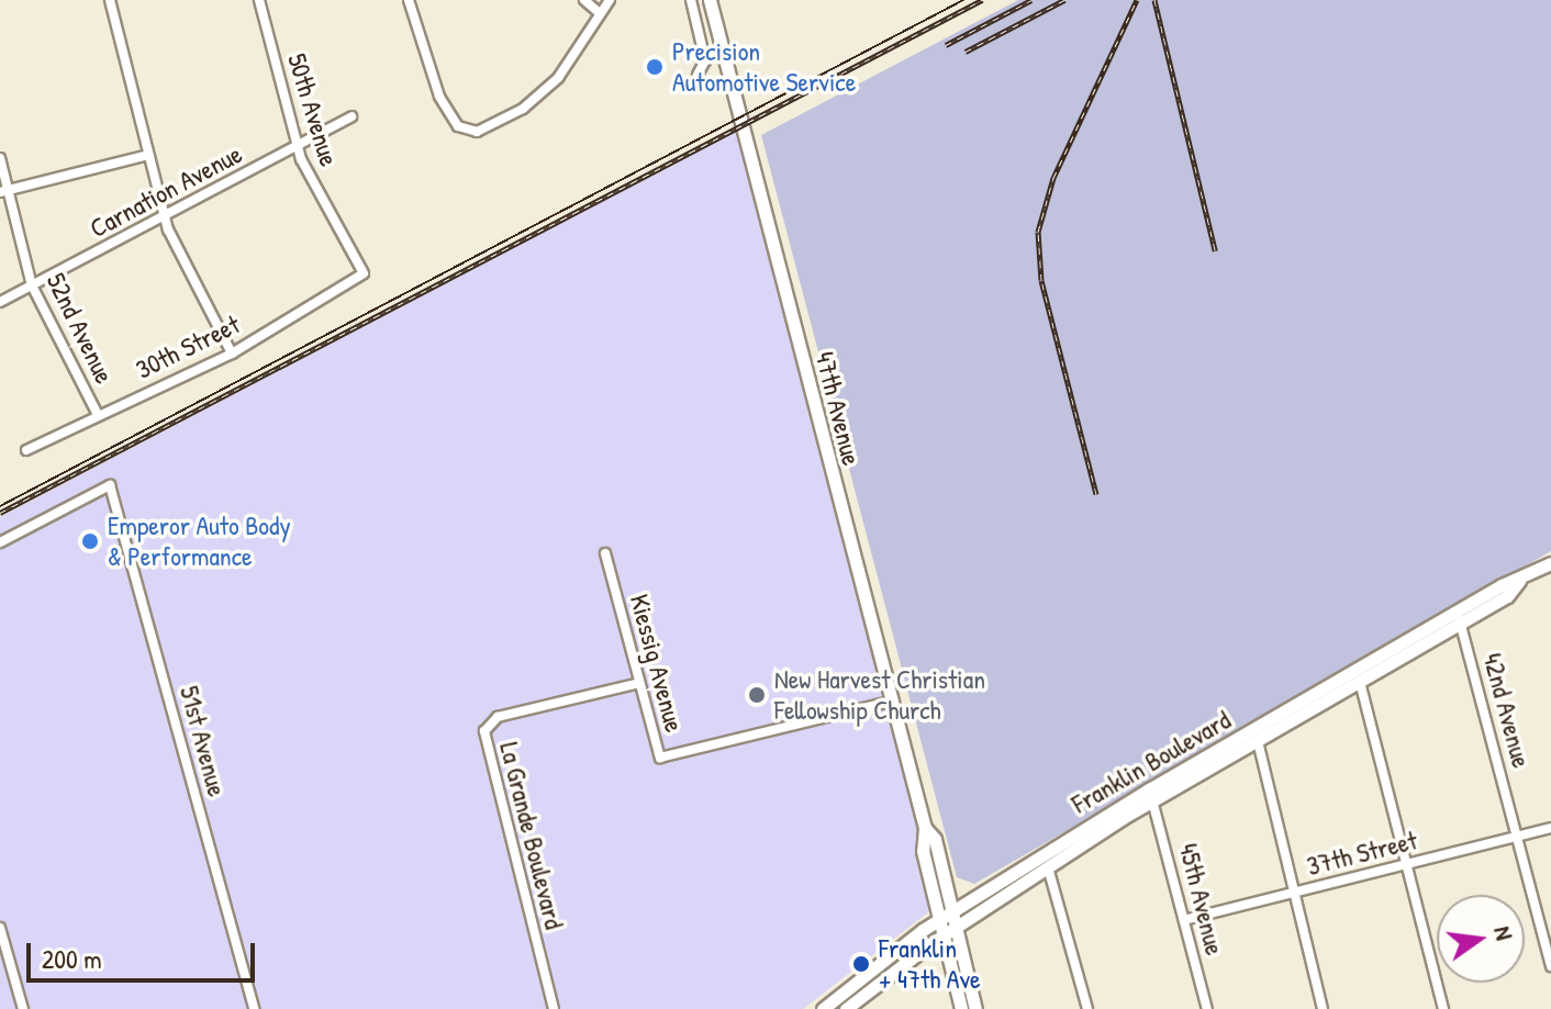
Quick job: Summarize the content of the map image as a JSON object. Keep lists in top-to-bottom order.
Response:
{
  "streets": {
    "main road": ["47th Avenue", "Franklin Boulevard"],
    "street": [
      "50th Avenue",
      "Carnation Avenue",
      "52nd Avenue",
      "30th Street",
      "Kiessig Avenue",
      "42nd Avenue",
      "51st Avenue",
      "La Grande Boulevard",
      "37th Street",
      "45th Avenue"
    ]
  },
  "crossings": [
    ["50th Avenue", "Carnation Avenue"],
    ["50th Avenue", "30th Street"],
    ["Carnation Avenue", "52nd Avenue"],
    ["52nd Avenue", "30th Street"],
    ["47th Avenue", "Kiessig Avenue"],
    ["47th Avenue", "Franklin Boulevard"],
    ["Kiessig Avenue", "La Grande Boulevard"],
    ["42nd Avenue", "Franklin Boulevard"],
    ["42nd Avenue", "37th Street"],
    ["Franklin Boulevard", "45th Avenue"],
    ["37th Street", "45th Avenue"]
  ],
  "places": [
    "Precision Automotive Service",
    "Emperor Auto Body & Performance",
    "New Harvest Christian Fellowship Church",
    "Franklin + 47th Ave"
  ],
  "scale_bar": "200 m",
  "north": "right"
}
